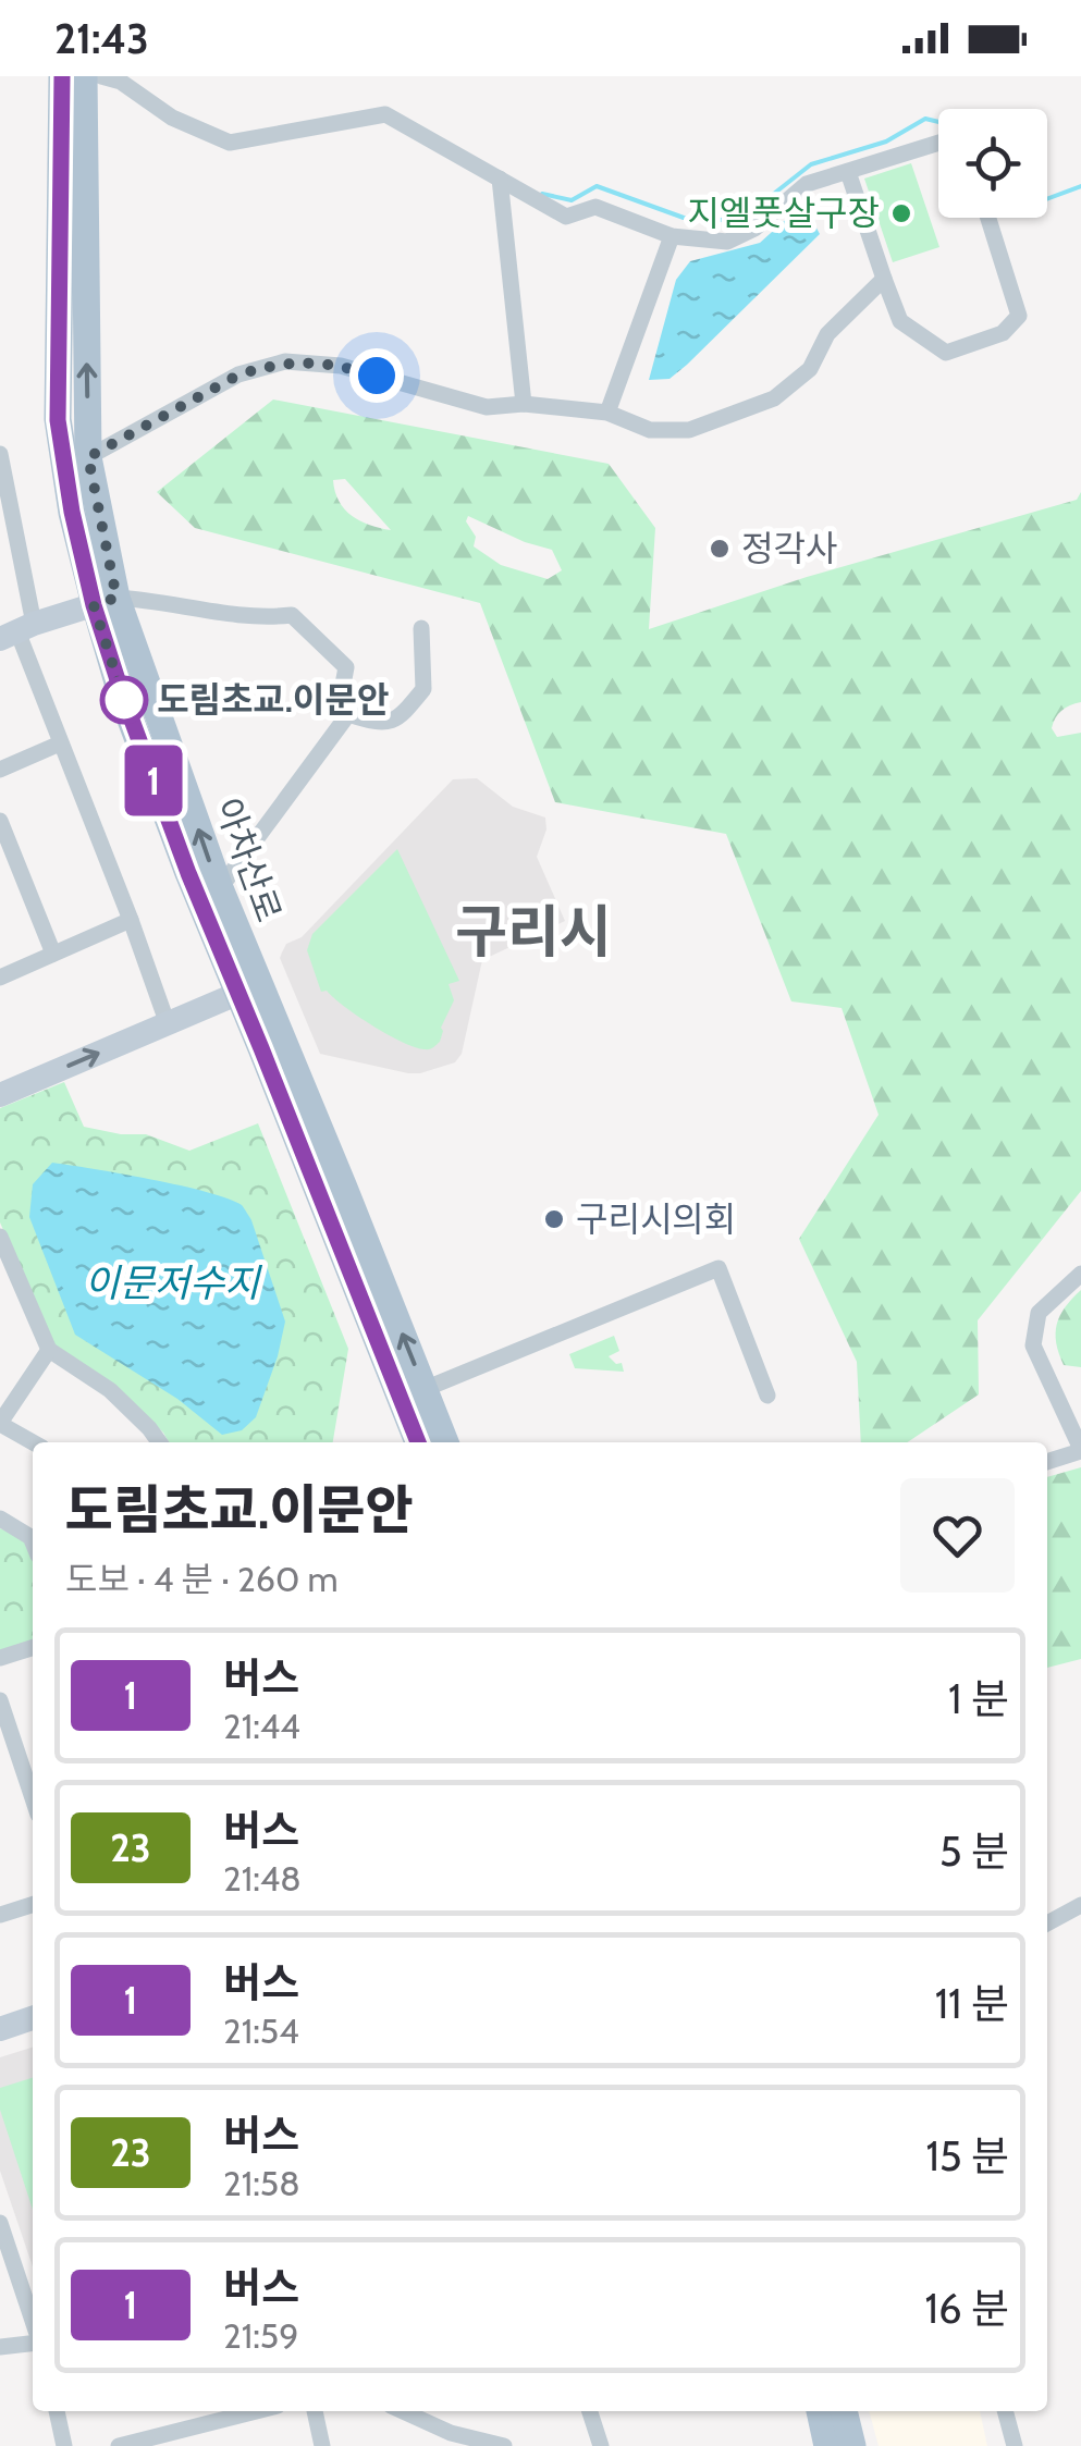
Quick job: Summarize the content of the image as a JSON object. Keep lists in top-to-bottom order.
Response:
{
  "streets": {
    "main road": ["아차산로"]
  },
  "districts": ["구리시"],
  "water": ["이문저수지"],
  "places": [
    "지엘풋살구장",
    "정각사",
    "도림초교.이문안",
    "구리시의회"
  ],
  "lines": ["bus line 1"],
  "page": {
    "status": "21:43",
    "on_map": "1",
    "heading": ["도림초교.이문안", "도보 · 4 분 · 260 m"],
    "list": [
      {
        "mark": "1",
        "name": "버스",
        "note": "21:44",
        "value": "1 분"
      },
      {
        "mark": "23",
        "name": "버스",
        "note": "21:48",
        "value": "5 분"
      },
      {
        "mark": "1",
        "name": "버스",
        "note": "21:54",
        "value": "11 분"
      },
      {
        "mark": "23",
        "name": "버스",
        "note": "21:58",
        "value": "15 분"
      },
      {
        "mark": "1",
        "name": "버스",
        "note": "21:59",
        "value": "16 분"
      }
    ]
  }
}
